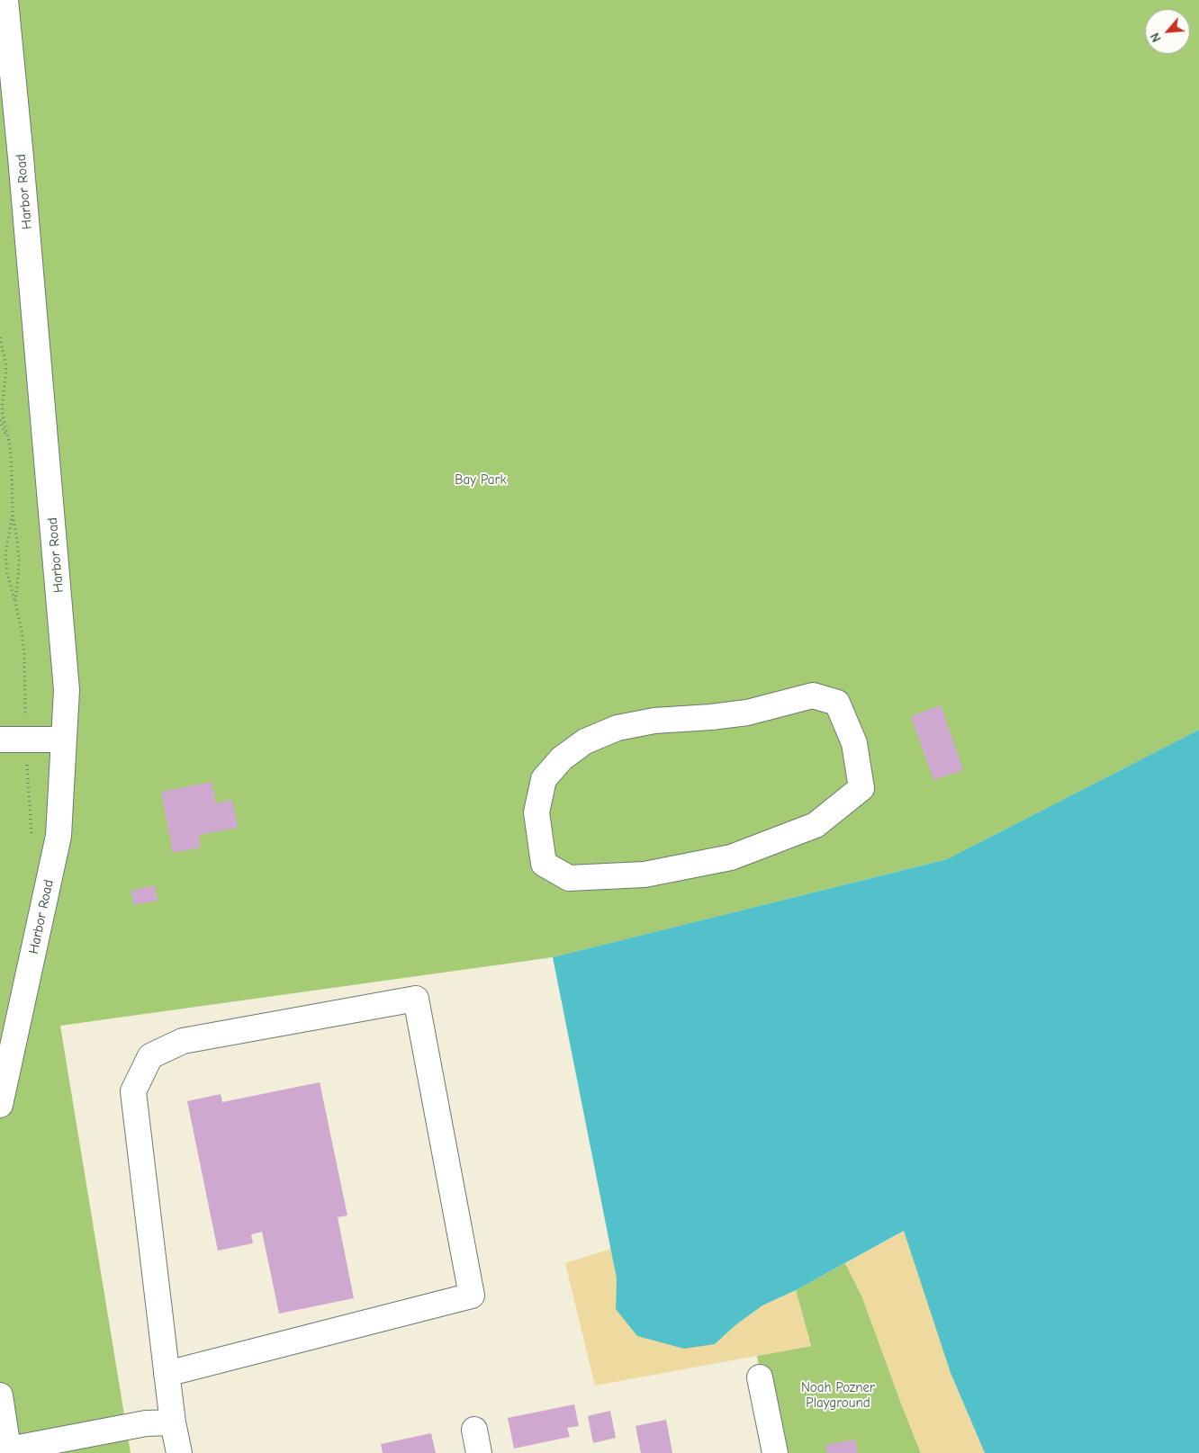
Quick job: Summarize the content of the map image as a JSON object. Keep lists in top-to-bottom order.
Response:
{
  "streets": {
    "street": ["Harbor Road"]
  },
  "parks": ["Bay Park", "Noah Pozner Playground"],
  "north": "bottom left"
}
